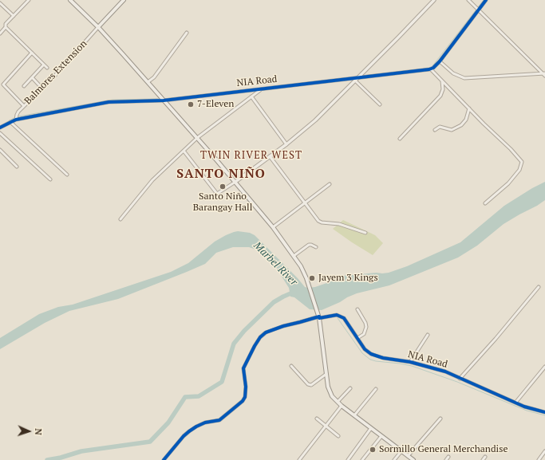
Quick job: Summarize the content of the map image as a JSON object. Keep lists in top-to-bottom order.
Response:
{
  "streets": {
    "street": ["Balmores Extension", "NIA Road"]
  },
  "crossings": [
    ["Balmores Extension", "NIA Road"]
  ],
  "districts": ["TWIN RIVER WEST", "SANTO NIÑO"],
  "water": ["Marbel River"],
  "places": [
    "7-Eleven",
    "Santo Niño Barangay Hall",
    "Jayem 3 Kings",
    "Sormillo General Merchandise"
  ],
  "north": "right"
}
